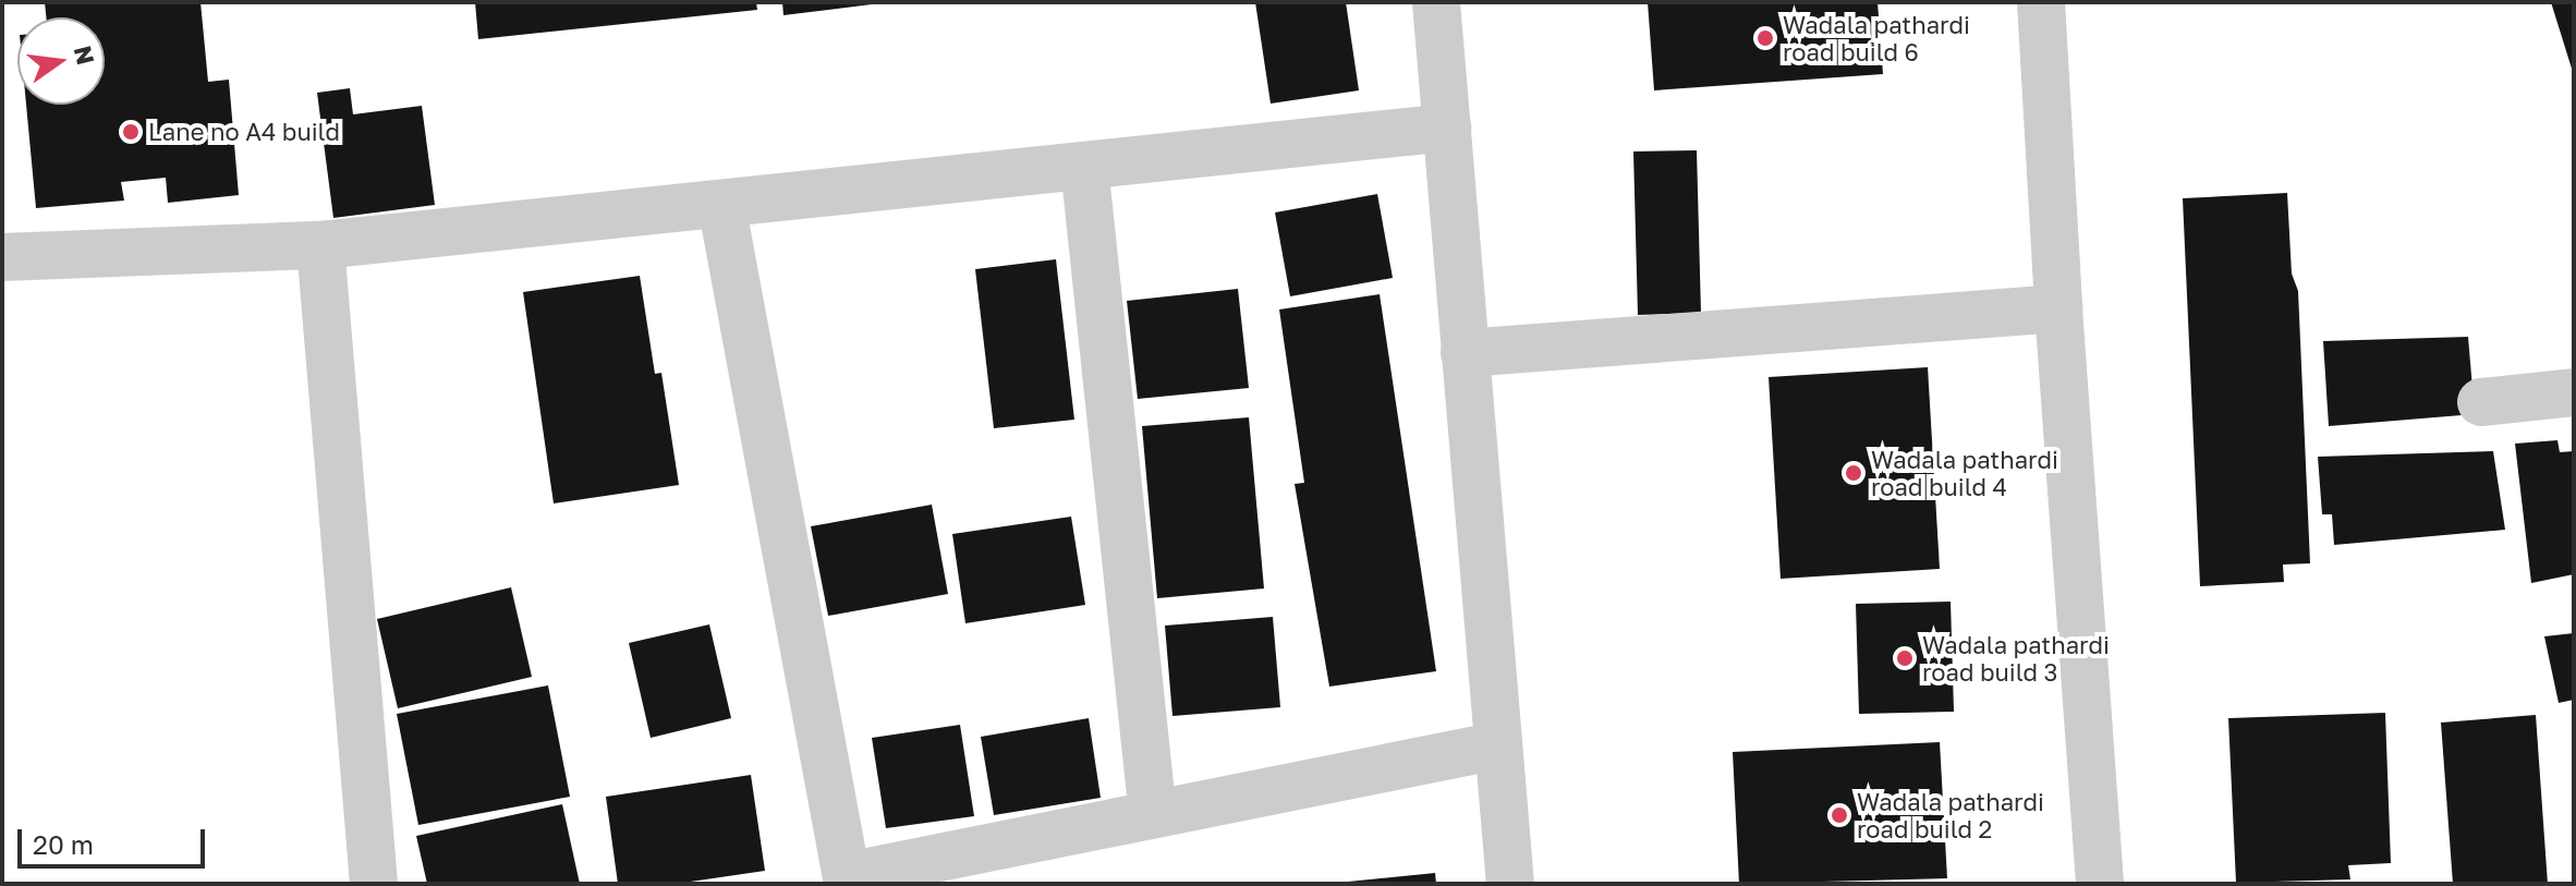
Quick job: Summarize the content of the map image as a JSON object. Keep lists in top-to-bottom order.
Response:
{
  "places": [
    "Wadala pathardi road build 6",
    "Lane no A4 build",
    "Wadala pathardi road build 4",
    "Wadala pathardi road build 3",
    "Wadala pathardi road build 2"
  ],
  "scale_bar": "20 m",
  "north": "right"
}
